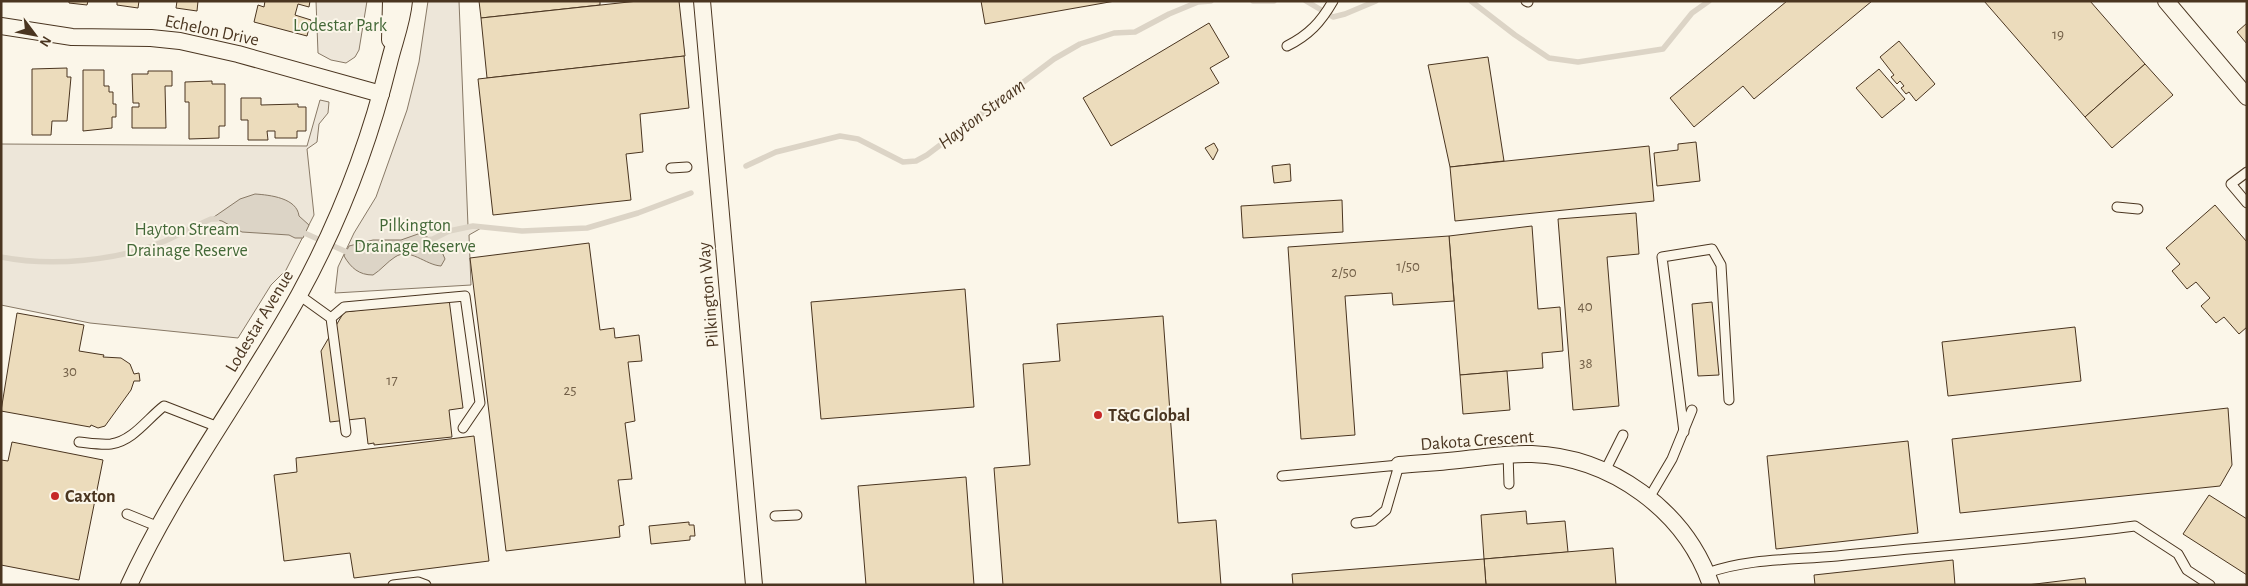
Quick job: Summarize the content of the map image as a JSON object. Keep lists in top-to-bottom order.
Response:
{
  "streets": {
    "street": [
      "Echelon Drive",
      "Pilkington Way",
      "Lodestar Avenue",
      "Dakota Crescent"
    ]
  },
  "crossings": [
    ["Echelon Drive", "Lodestar Avenue"]
  ],
  "water": ["Hayton Stream"],
  "parks": ["Lodestar Park", "Pilkington Drainage Reserve", "Hayton Stream Drainage Reserve"],
  "places": ["T&G Global", "Caxton"],
  "house_numbers": [
    "19",
    "1/50",
    "2/50",
    "40",
    "38",
    "30",
    "17",
    "25"
  ],
  "north": "bottom right"
}
